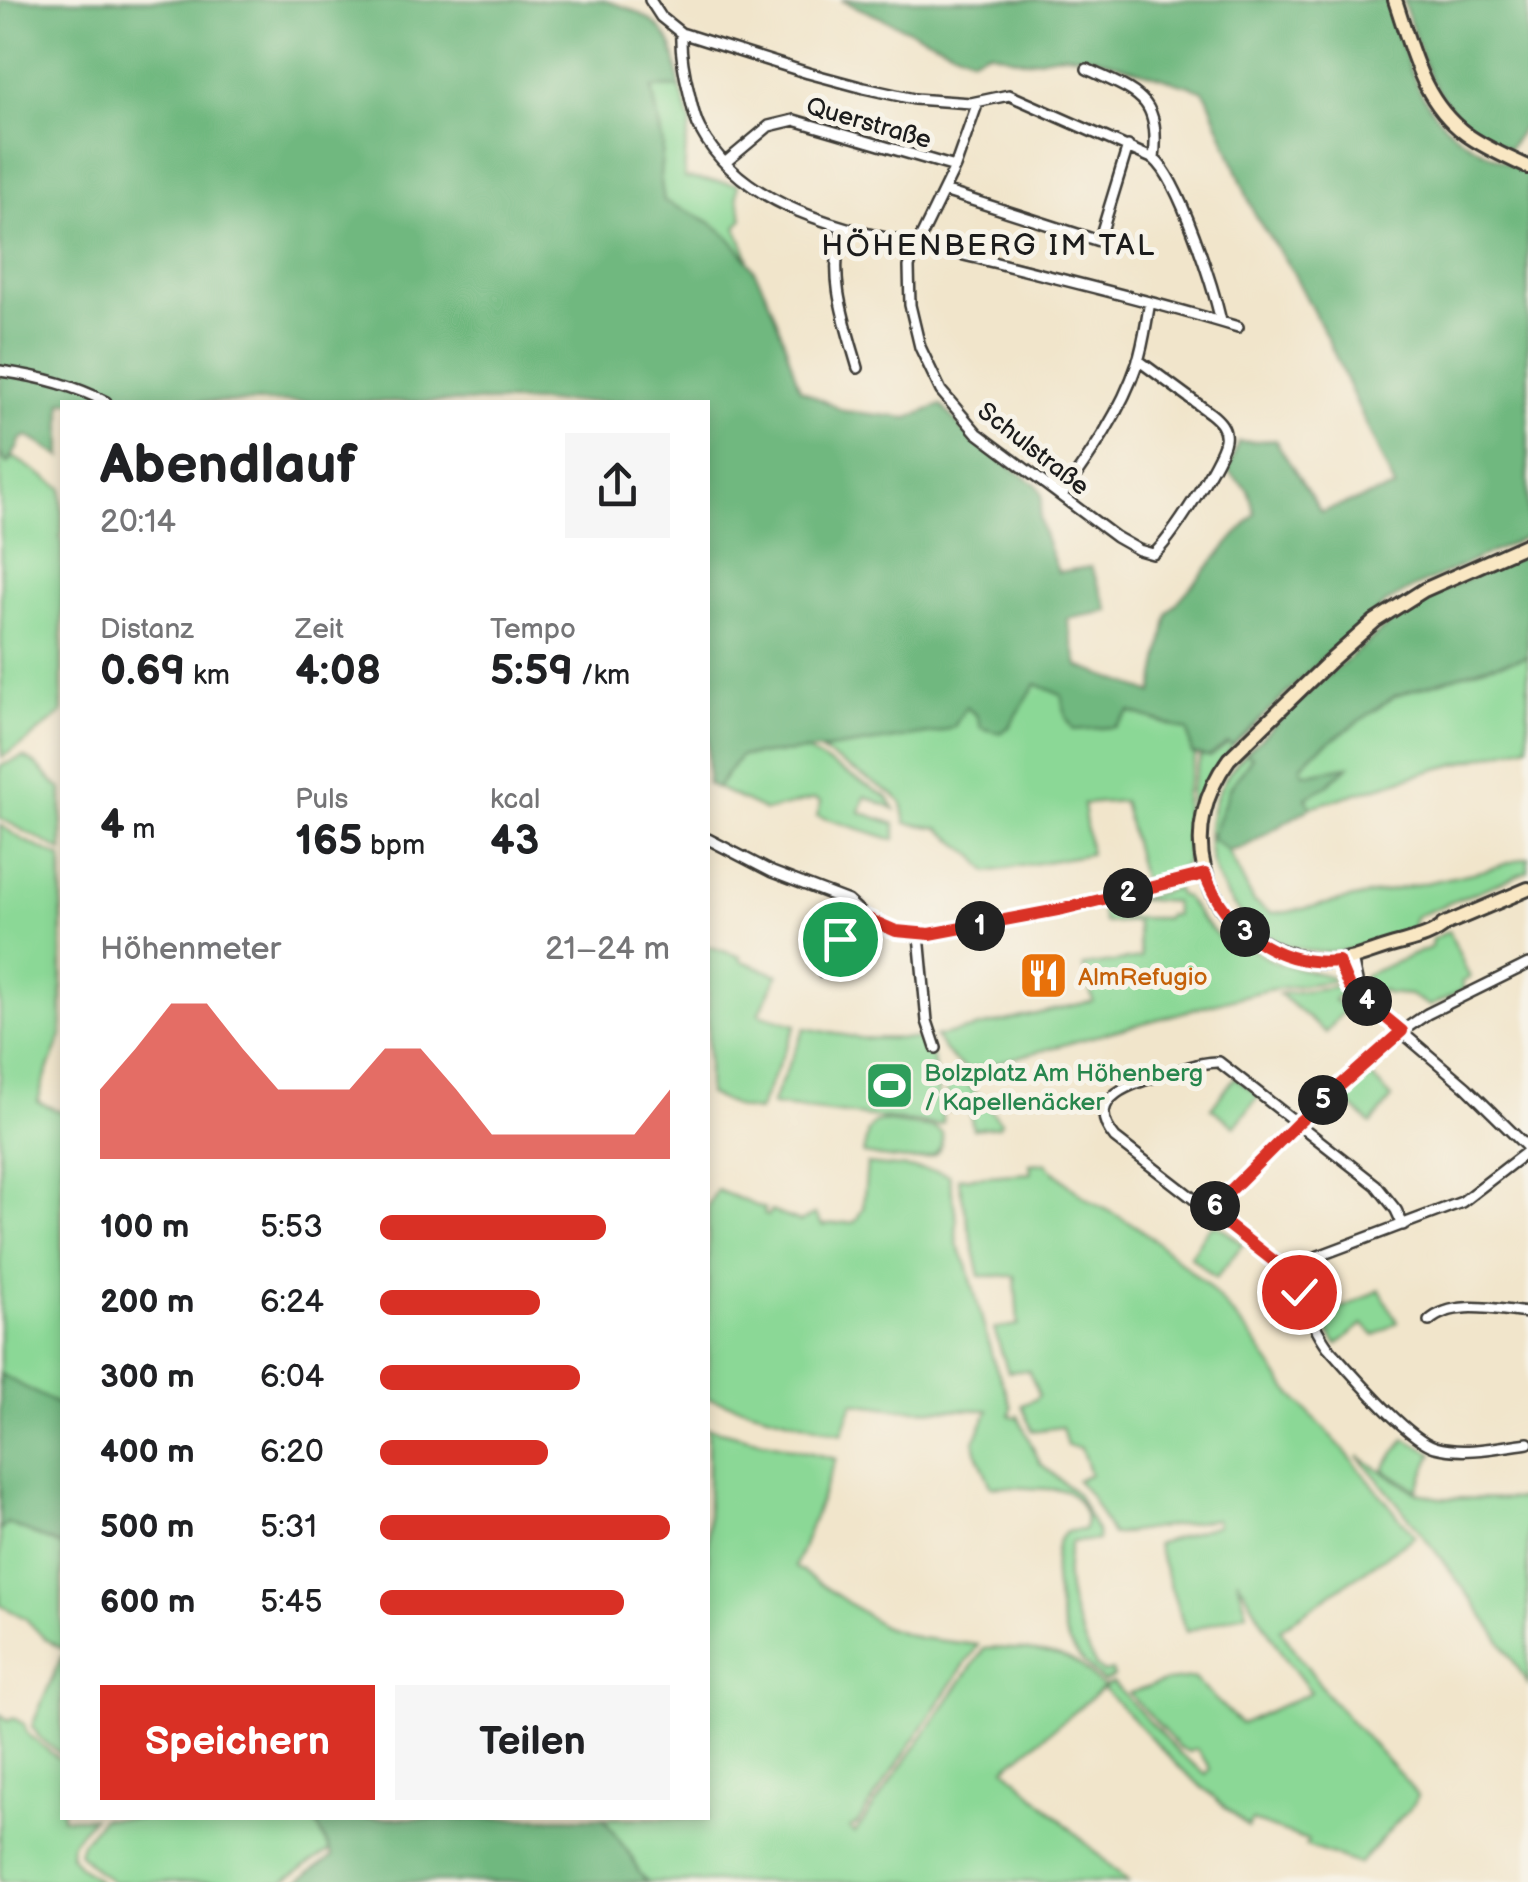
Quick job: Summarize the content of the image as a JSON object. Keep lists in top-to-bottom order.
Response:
{
  "streets": {
    "street": ["Querstraße", "Schulstraße"]
  },
  "crossings": [
    ["Querstraße", "Schulstraße"]
  ],
  "districts": ["HÖHENBERG IM TAL"],
  "places": {
    "restaurant": ["AlmRefugio"],
    "sports": ["Bolzplatz Am Höhenberg / Kapellenäcker"]
  },
  "page": {
    "heading": ["Abendlauf", "20:14"],
    "stats": [
      ["Distanz", "0.69 km"],
      ["Zeit", "4:08"],
      ["Tempo", "5:59 /km"],
      ["4 m"],
      ["Puls", "165 bpm"],
      ["kcal", "43"]
    ],
    "pins": [
      "2",
      "1",
      "3",
      "4",
      "5",
      "6"
    ],
    "chart": ["Höhenmeter", "21–24 m"],
    "list": [
      {
        "name": "100 m",
        "note": "5:53"
      },
      {
        "name": "200 m",
        "note": "6:24"
      },
      {
        "name": "300 m",
        "note": "6:04"
      },
      {
        "name": "400 m",
        "note": "6:20"
      },
      {
        "name": "500 m",
        "note": "5:31"
      },
      {
        "name": "600 m",
        "note": "5:45"
      }
    ],
    "buttons": ["Speichern", "Teilen"]
  }
}
